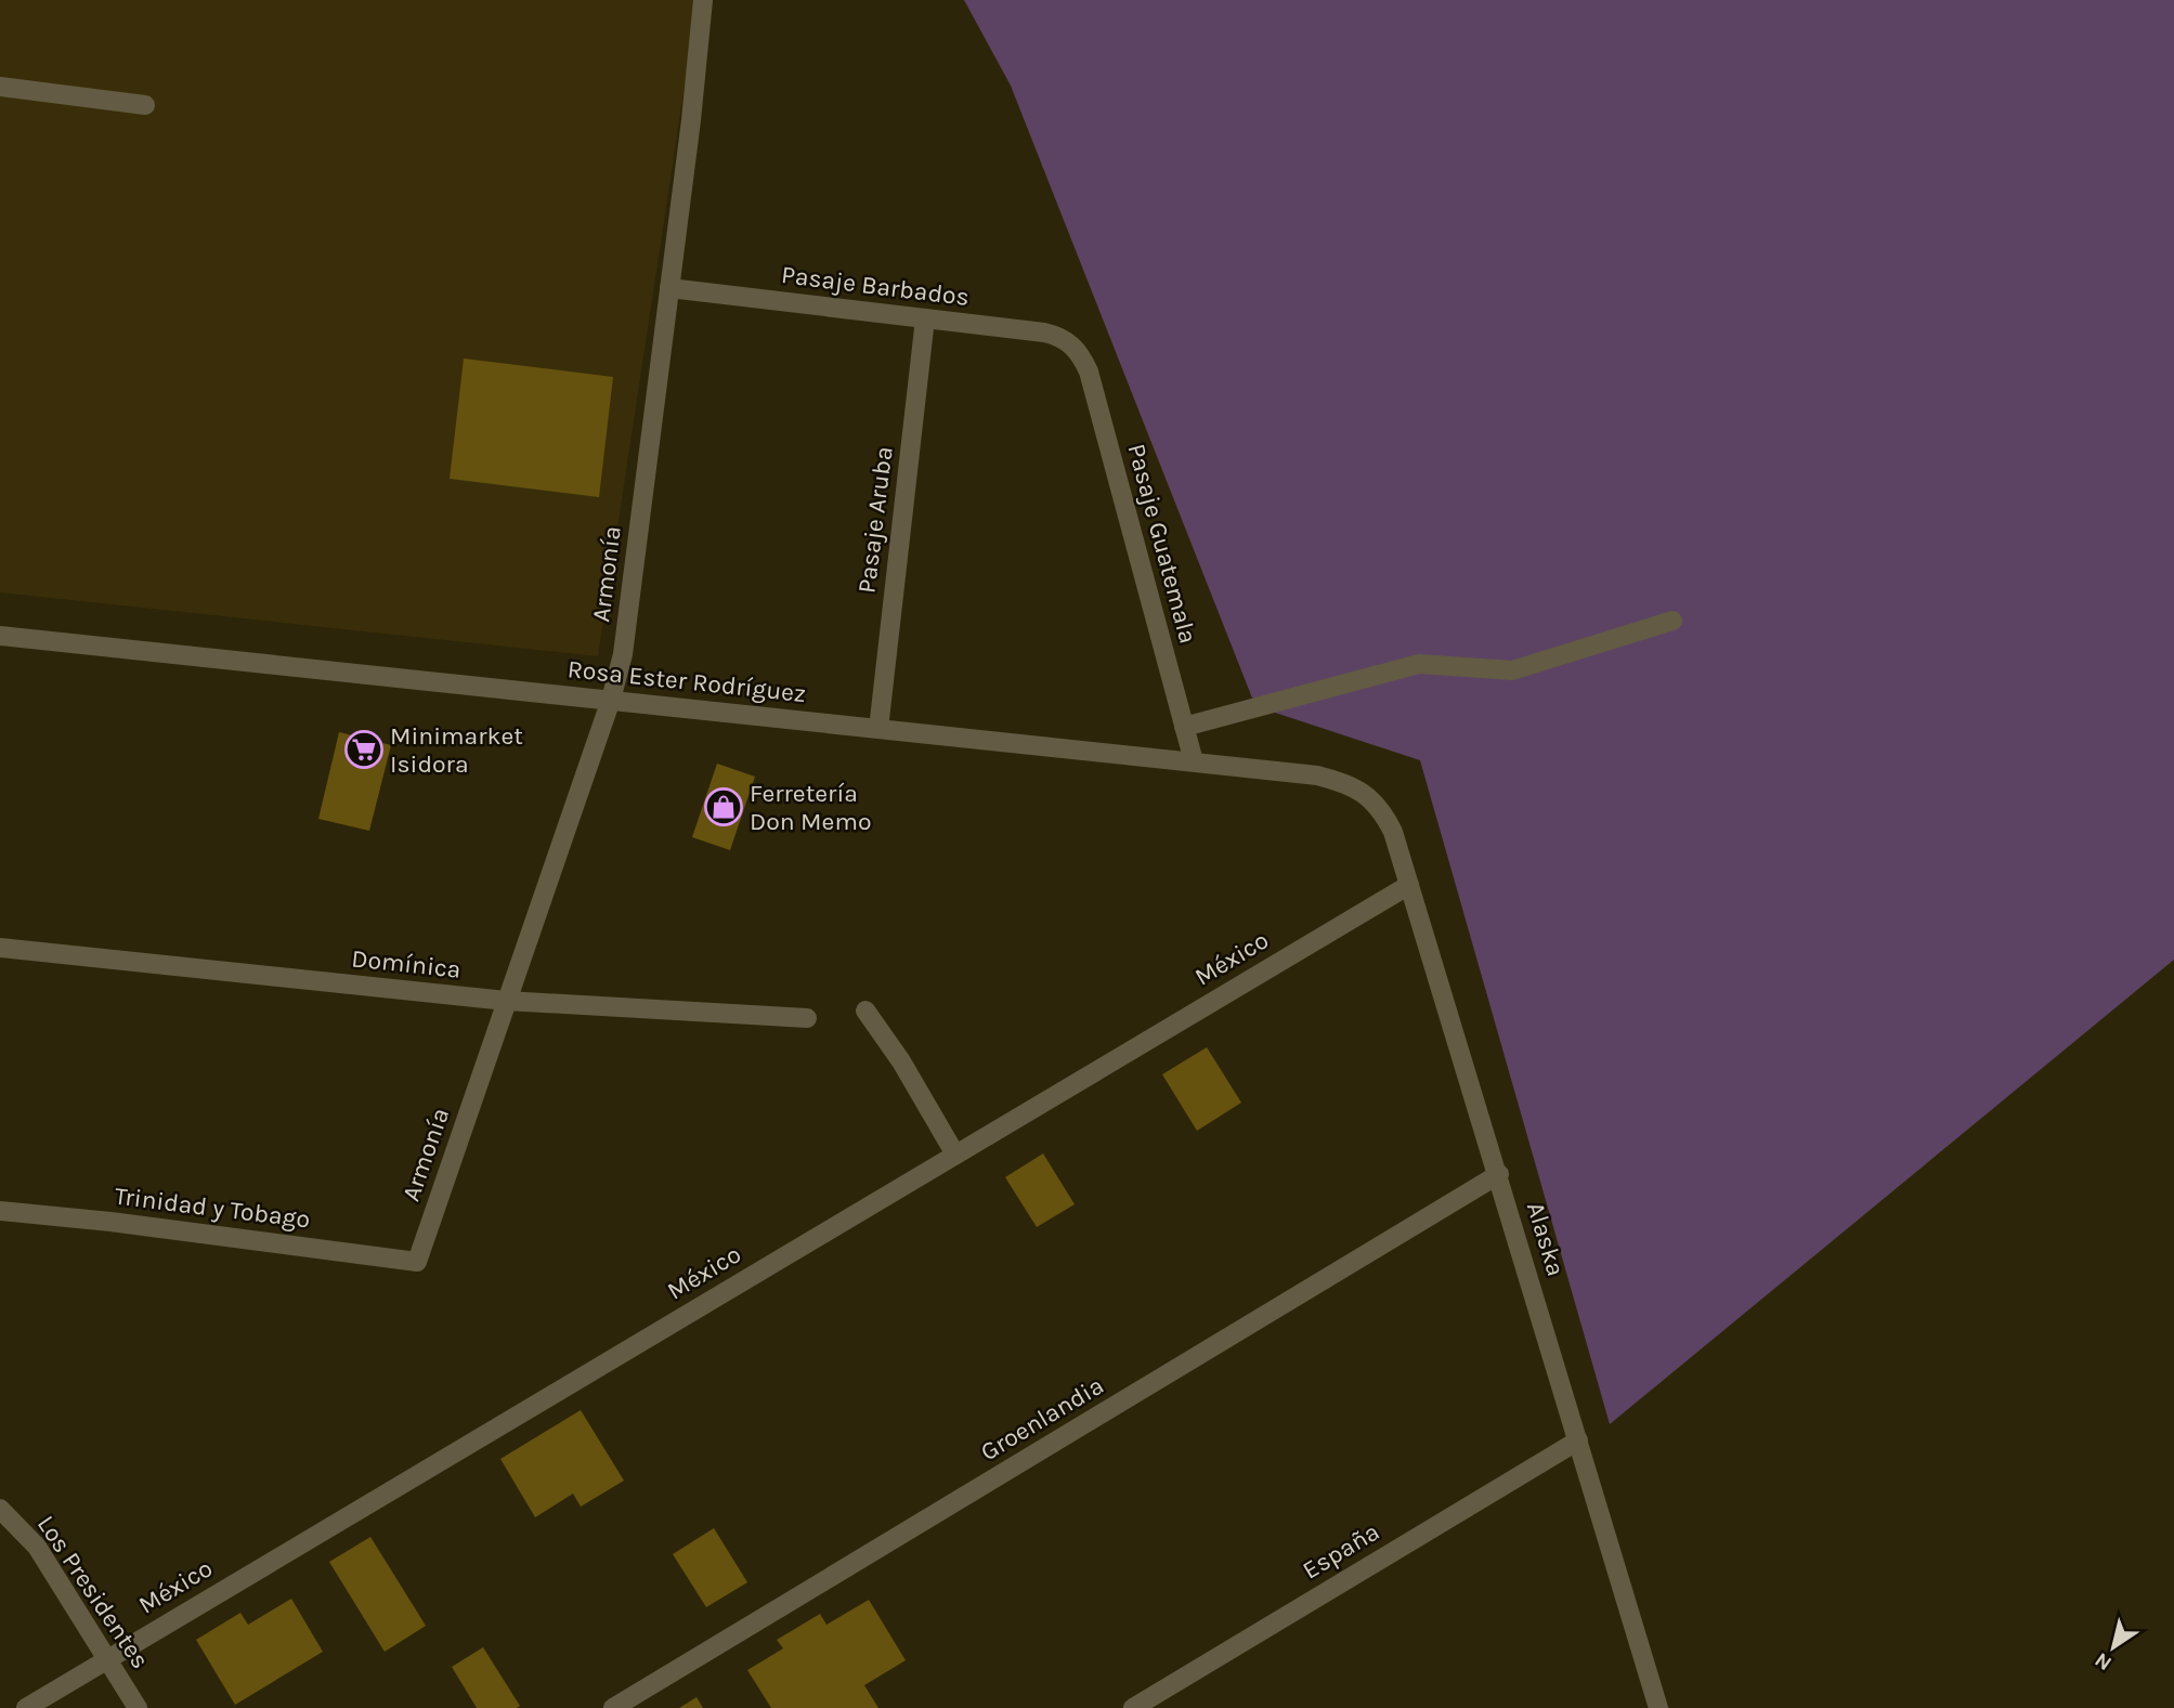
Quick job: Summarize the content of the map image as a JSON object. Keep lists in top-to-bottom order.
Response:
{
  "streets": {
    "street": [
      "Pasaje Barbados",
      "Pasaje Aruba",
      "Pasaje Guatemala",
      "Armonía",
      "Rosa Ester Rodríguez",
      "México",
      "Domínica",
      "Trinidad y Tobago",
      "Alaska",
      "Groenlandia",
      "España",
      "Los Presidentes"
    ]
  },
  "crossings": [
    ["Pasaje Barbados", "Pasaje Aruba"],
    ["Pasaje Barbados", "Pasaje Guatemala"],
    ["Pasaje Barbados", "Armonía"],
    ["Pasaje Aruba", "Rosa Ester Rodríguez"],
    ["Pasaje Guatemala", "Rosa Ester Rodríguez"],
    ["Armonía", "Rosa Ester Rodríguez"],
    ["Armonía", "Domínica"],
    ["Armonía", "Trinidad y Tobago"],
    ["Rosa Ester Rodríguez", "Alaska"],
    ["México", "Alaska"],
    ["México", "Los Presidentes"],
    ["Alaska", "Groenlandia"],
    ["Alaska", "España"]
  ],
  "places": {
    "supermarket": ["Minimarket Isidora"],
    "shop": ["Ferretería Don Memo"]
  },
  "north": "bottom left"
}
